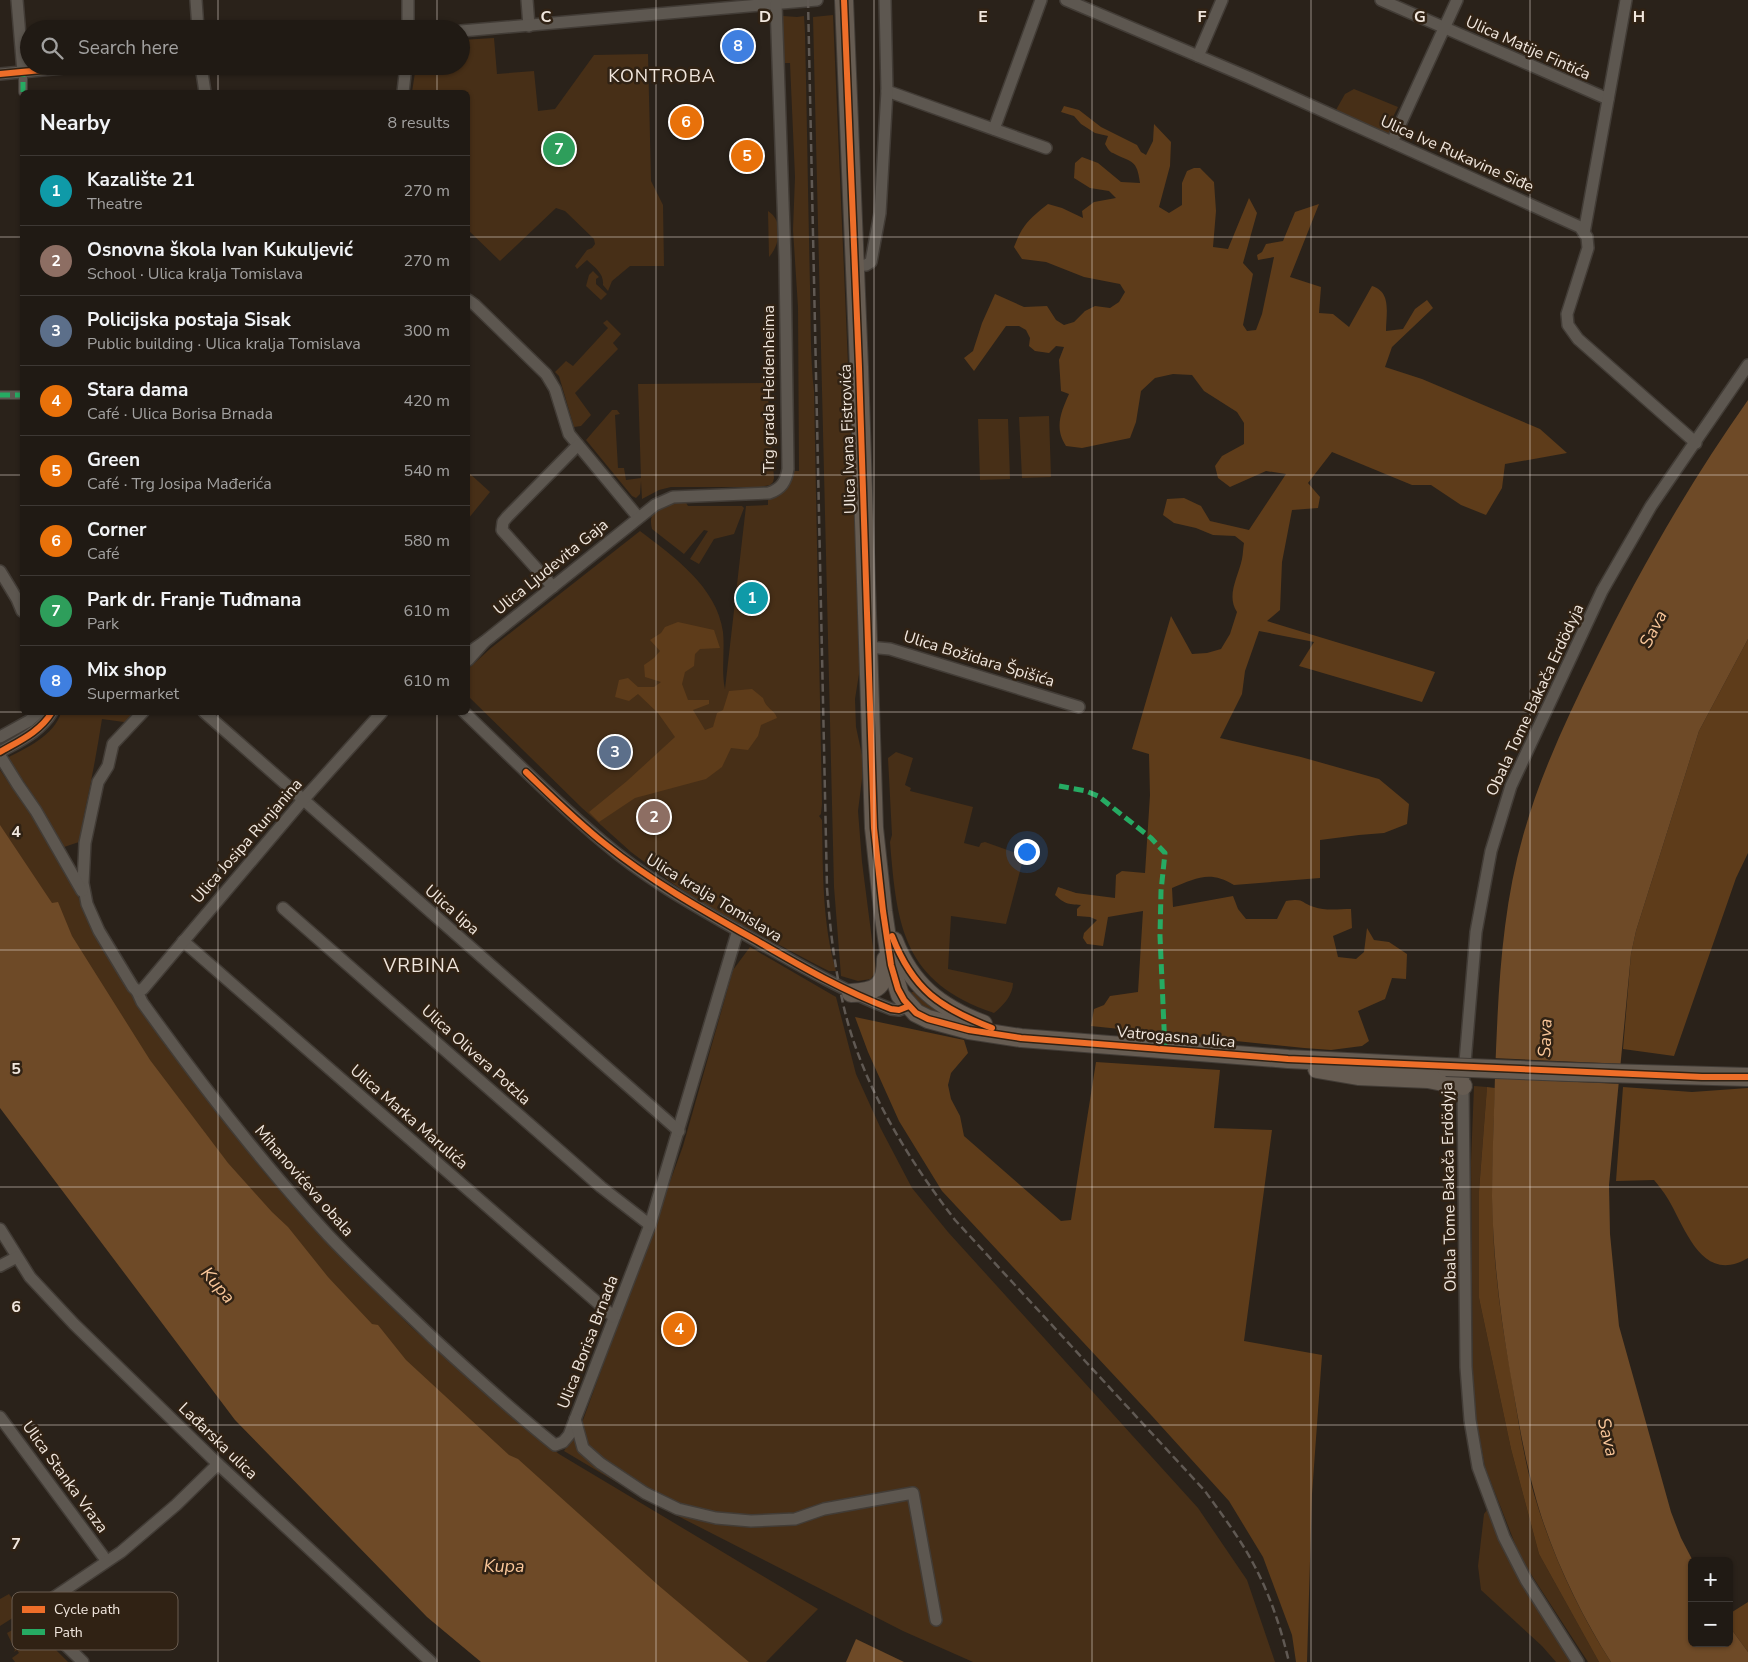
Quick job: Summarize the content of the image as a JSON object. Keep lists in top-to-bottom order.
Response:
{
  "streets": {
    "main road": ["Ulica Ivana Fistrovića", "Vatrogasna ulica"],
    "street": [
      "Ulica Matije Fintića",
      "Ulica Ive Rukavine Siđe",
      "Trg grada Heidenheima",
      "Ulica Ljudevita Gaja",
      "Ulica Božidara Špišića",
      "Obala Tome Bakača Erdödyja",
      "Ulica Josipa Runjanina",
      "Ulica kralja Tomislava",
      "Ulica lipa",
      "Ulica Olivera Potzla",
      "Ulica Marka Marulića",
      "Mihanovićeva obala",
      "Ulica Borisa Brnada",
      "Lađarska ulica",
      "Ulica Stanka Vraza"
    ]
  },
  "crossings": [
    ["Trg grada Heidenheima", "Ulica Ljudevita Gaja"],
    ["Ulica Ivana Fistrovića", "Ulica Božidara Špišića"],
    ["Ulica Josipa Runjanina", "Ulica lipa"],
    ["Ulica Josipa Runjanina", "Ulica Marka Marulića"],
    ["Ulica Josipa Runjanina", "Mihanovićeva obala"],
    ["Ulica kralja Tomislava", "Vatrogasna ulica"],
    ["Ulica kralja Tomislava", "Ulica Borisa Brnada"],
    ["Ulica lipa", "Ulica Borisa Brnada"],
    ["Ulica Olivera Potzla", "Ulica Borisa Brnada"],
    ["Ulica Marka Marulića", "Ulica Borisa Brnada"],
    ["Mihanovićeva obala", "Ulica Borisa Brnada"]
  ],
  "districts": ["KONTROBA", "VRBINA"],
  "water": ["Sava", "Kupa"],
  "legend": ["Cycle path", "Path"],
  "page": {
    "search": "Search here",
    "pins": [
      "8",
      "6",
      "7",
      "5",
      "1",
      "3",
      "2",
      "4"
    ],
    "heading": ["Nearby", "8 results"],
    "list": [
      {
        "mark": "1",
        "name": "Kazalište 21",
        "note": "Theatre",
        "value": "270 m"
      },
      {
        "mark": "2",
        "name": "Osnovna škola Ivan Kukuljević",
        "note": "School · Ulica kralja Tomislava",
        "value": "270 m"
      },
      {
        "mark": "3",
        "name": "Policijska postaja Sisak",
        "note": "Public building · Ulica kralja Tomislava",
        "value": "300 m"
      },
      {
        "mark": "4",
        "name": "Stara dama",
        "note": "Café · Ulica Borisa Brnada",
        "value": "420 m"
      },
      {
        "mark": "5",
        "name": "Green",
        "note": "Café · Trg Josipa Mađerića",
        "value": "540 m"
      },
      {
        "mark": "6",
        "name": "Corner",
        "note": "Café",
        "value": "580 m"
      },
      {
        "mark": "7",
        "name": "Park dr. Franje Tuđmana",
        "note": "Park",
        "value": "610 m"
      },
      {
        "mark": "8",
        "name": "Mix shop",
        "note": "Supermarket",
        "value": "610 m"
      }
    ],
    "map_buttons": ["+", "−"]
  },
  "grid": {
    "columns": [
      "C",
      "D",
      "E",
      "F",
      "G",
      "H"
    ],
    "rows": [
      "4",
      "5",
      "6",
      "7"
    ]
  }
}
